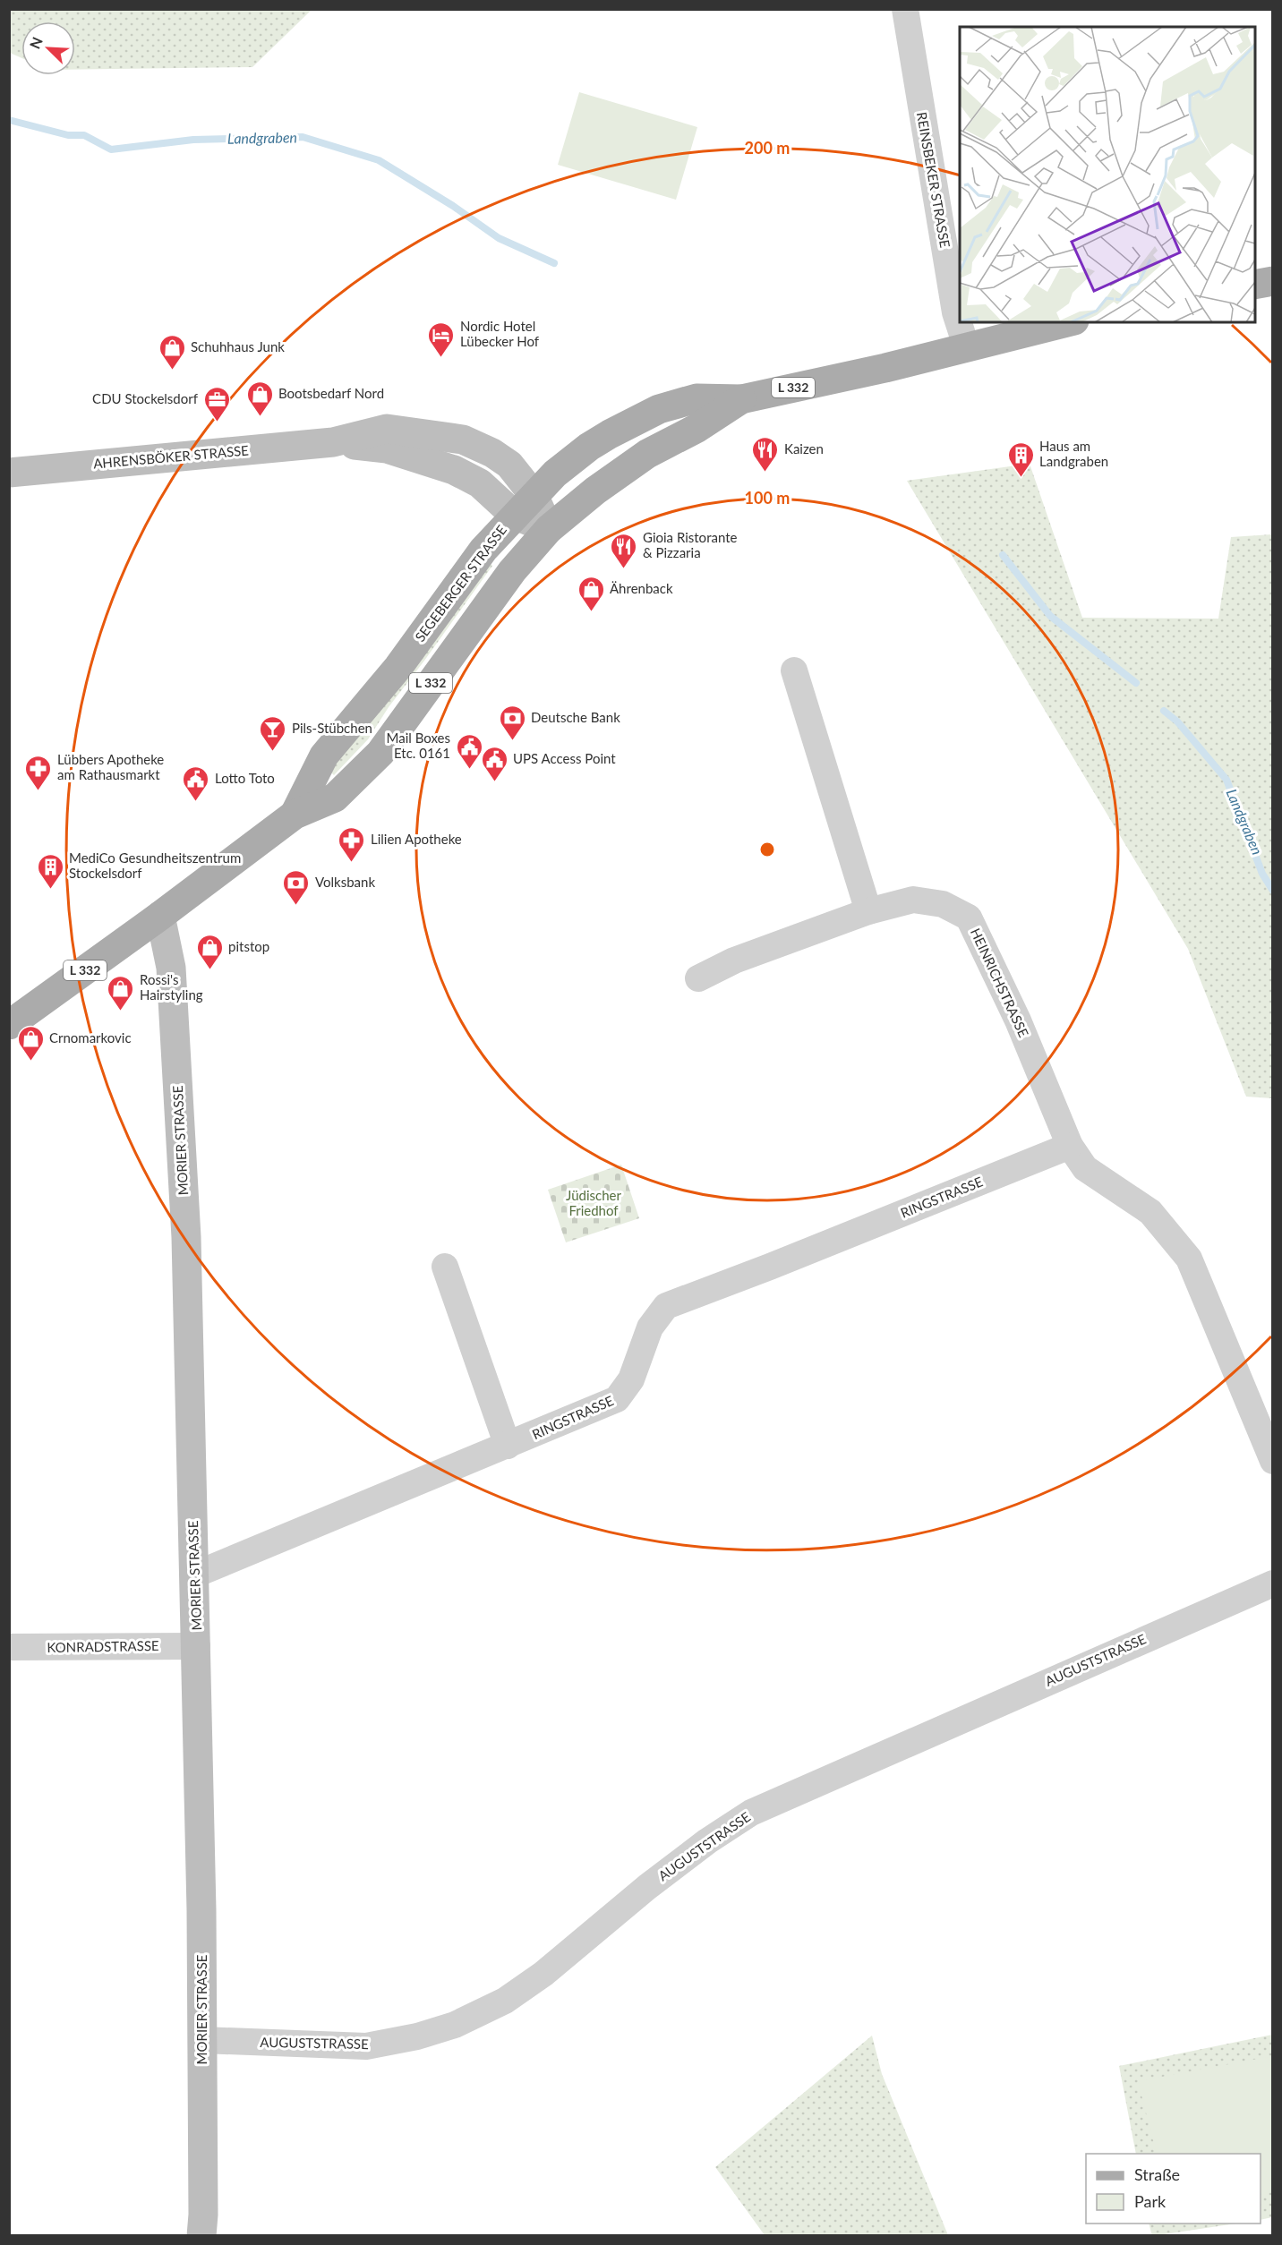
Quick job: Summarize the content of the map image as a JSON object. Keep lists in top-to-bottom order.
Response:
{
  "streets": {
    "main road": [
      "L 332",
      "AHRENSBÖKER STRASSE",
      "SEGEBERGER STRASSE",
      "MORIER STRASSE"
    ],
    "street": [
      "REINSBEKER STRASSE",
      "HEINRICHSTRASSE",
      "RINGSTRASSE",
      "KONRADSTRASSE",
      "AUGUSTSTRASSE"
    ]
  },
  "crossings": [
    ["REINSBEKER STRASSE", "L 332"],
    ["REINSBEKER STRASSE", "SEGEBERGER STRASSE"],
    ["L 332", "SEGEBERGER STRASSE"],
    ["AHRENSBÖKER STRASSE", "SEGEBERGER STRASSE"],
    ["SEGEBERGER STRASSE", "MORIER STRASSE"],
    ["HEINRICHSTRASSE", "RINGSTRASSE"],
    ["MORIER STRASSE", "RINGSTRASSE"],
    ["MORIER STRASSE", "KONRADSTRASSE"],
    ["MORIER STRASSE", "AUGUSTSTRASSE"]
  ],
  "water": ["Landgraben"],
  "parks": ["Jüdischer Friedhof"],
  "places": {
    "hotel": ["Nordic Hotel Lübecker Hof"],
    "shop": [
      "Schuhhaus Junk",
      "Bootsbedarf Nord",
      "Ährenback",
      "pitstop",
      "Rossi's Hairstyling",
      "Crnomarkovic"
    ],
    "office": ["CDU Stockelsdorf"],
    "restaurant": ["Kaizen", "Gioia Ristorante & Pizzaria"],
    "building": ["Haus am Landgraben", "MediCo Gesundheitszentrum Stockelsdorf"],
    "bank": ["Deutsche Bank", "Volksbank"],
    "bar": ["Pils-Stübchen"],
    "public building": ["Mail Boxes Etc. 0161", "UPS Access Point", "Lotto Toto"],
    "pharmacy": ["Lübbers Apotheke am Rathausmarkt", "Lilien Apotheke"]
  },
  "legend": ["Straße", "Park"],
  "north": "top left",
  "rings": ["200 m", "100 m"]
}
